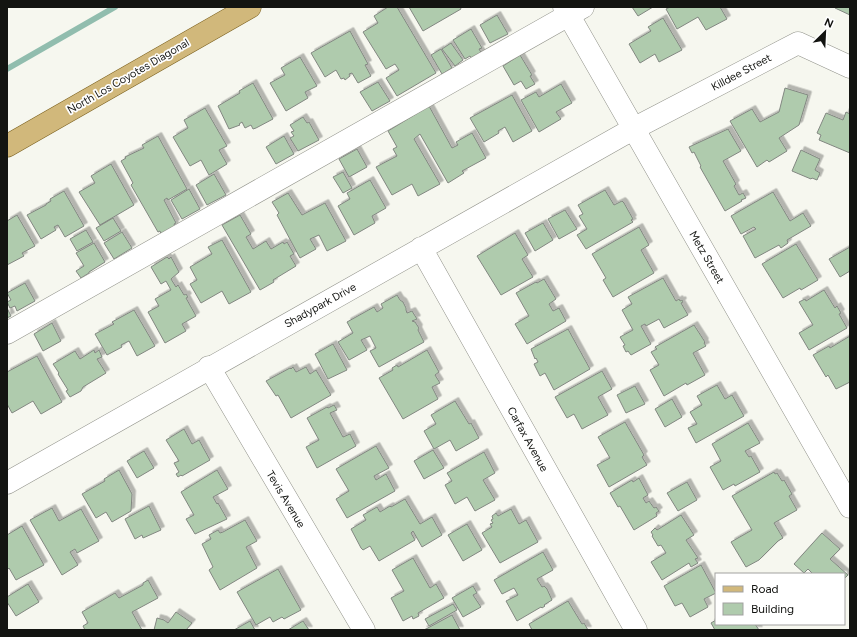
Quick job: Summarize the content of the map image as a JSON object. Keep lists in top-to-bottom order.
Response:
{
  "streets": {
    "main road": ["North Los Coyotes Diagonal"],
    "street": [
      "Killdee Street",
      "Metz Street",
      "Shadypark Drive",
      "Carfax Avenue",
      "Tevis Avenue"
    ]
  },
  "crossings": [
    ["Killdee Street", "Metz Street"],
    ["Killdee Street", "Shadypark Drive"],
    ["Metz Street", "Shadypark Drive"],
    ["Shadypark Drive", "Carfax Avenue"],
    ["Shadypark Drive", "Tevis Avenue"]
  ],
  "legend": ["Road", "Building"],
  "north": "top right"
}
